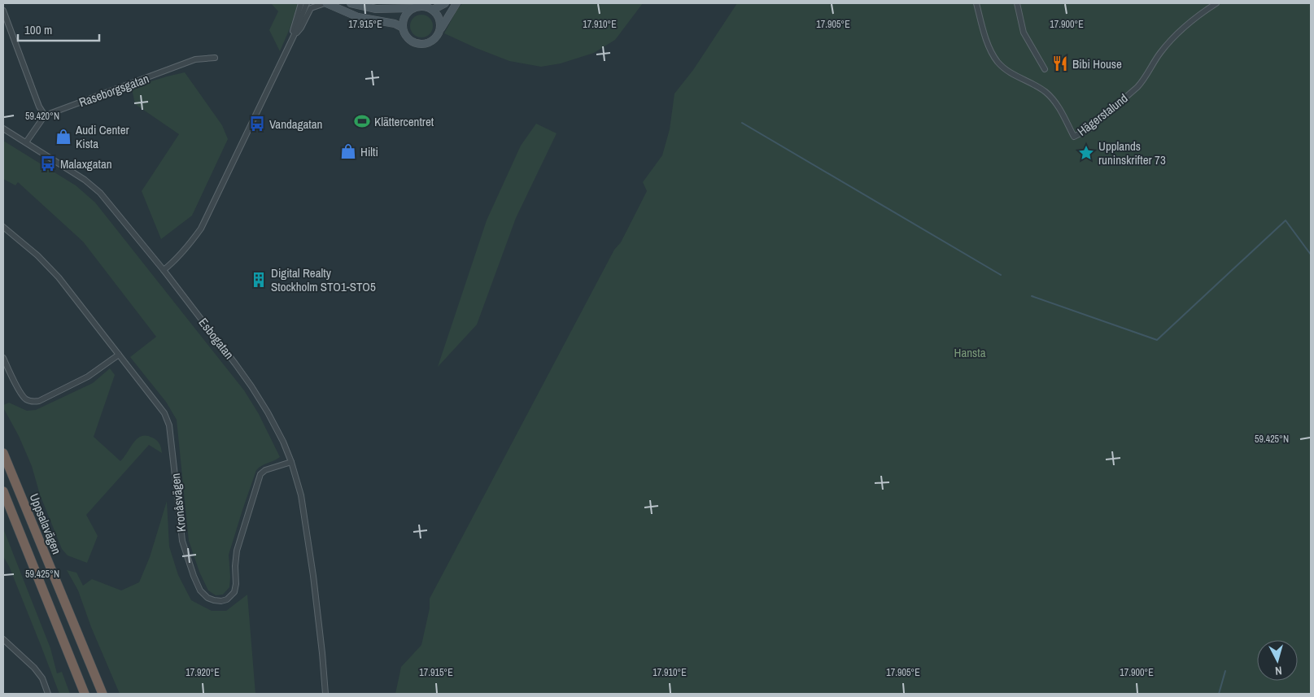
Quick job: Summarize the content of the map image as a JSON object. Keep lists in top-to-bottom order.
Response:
{
  "streets": {
    "highway": ["Uppsalavägen"],
    "street": [
      "Raseborgsgatan",
      "Hägerstalund",
      "Esbogatan",
      "Kronåsvägen"
    ]
  },
  "crossings": [
    ["Esbogatan", "Kronåsvägen"]
  ],
  "parks": ["Hansta"],
  "places": {
    "restaurant": ["Bibi House"],
    "sports": ["Klättercentret"],
    "bus stop": ["Vandagatan", "Malaxgatan"],
    "shop": ["Audi Center Kista", "Hilti"],
    "place": ["Upplands runinskrifter 73"],
    "building": ["Digital Realty Stockholm STO1-STO5"]
  },
  "scale_bar": "100 m",
  "north": "bottom",
  "coordinates": [
    "17.915°E",
    "17.910°E",
    "17.905°E",
    "17.900°E",
    "59.420°N",
    "59.425°N",
    "17.920°E"
  ]
}
